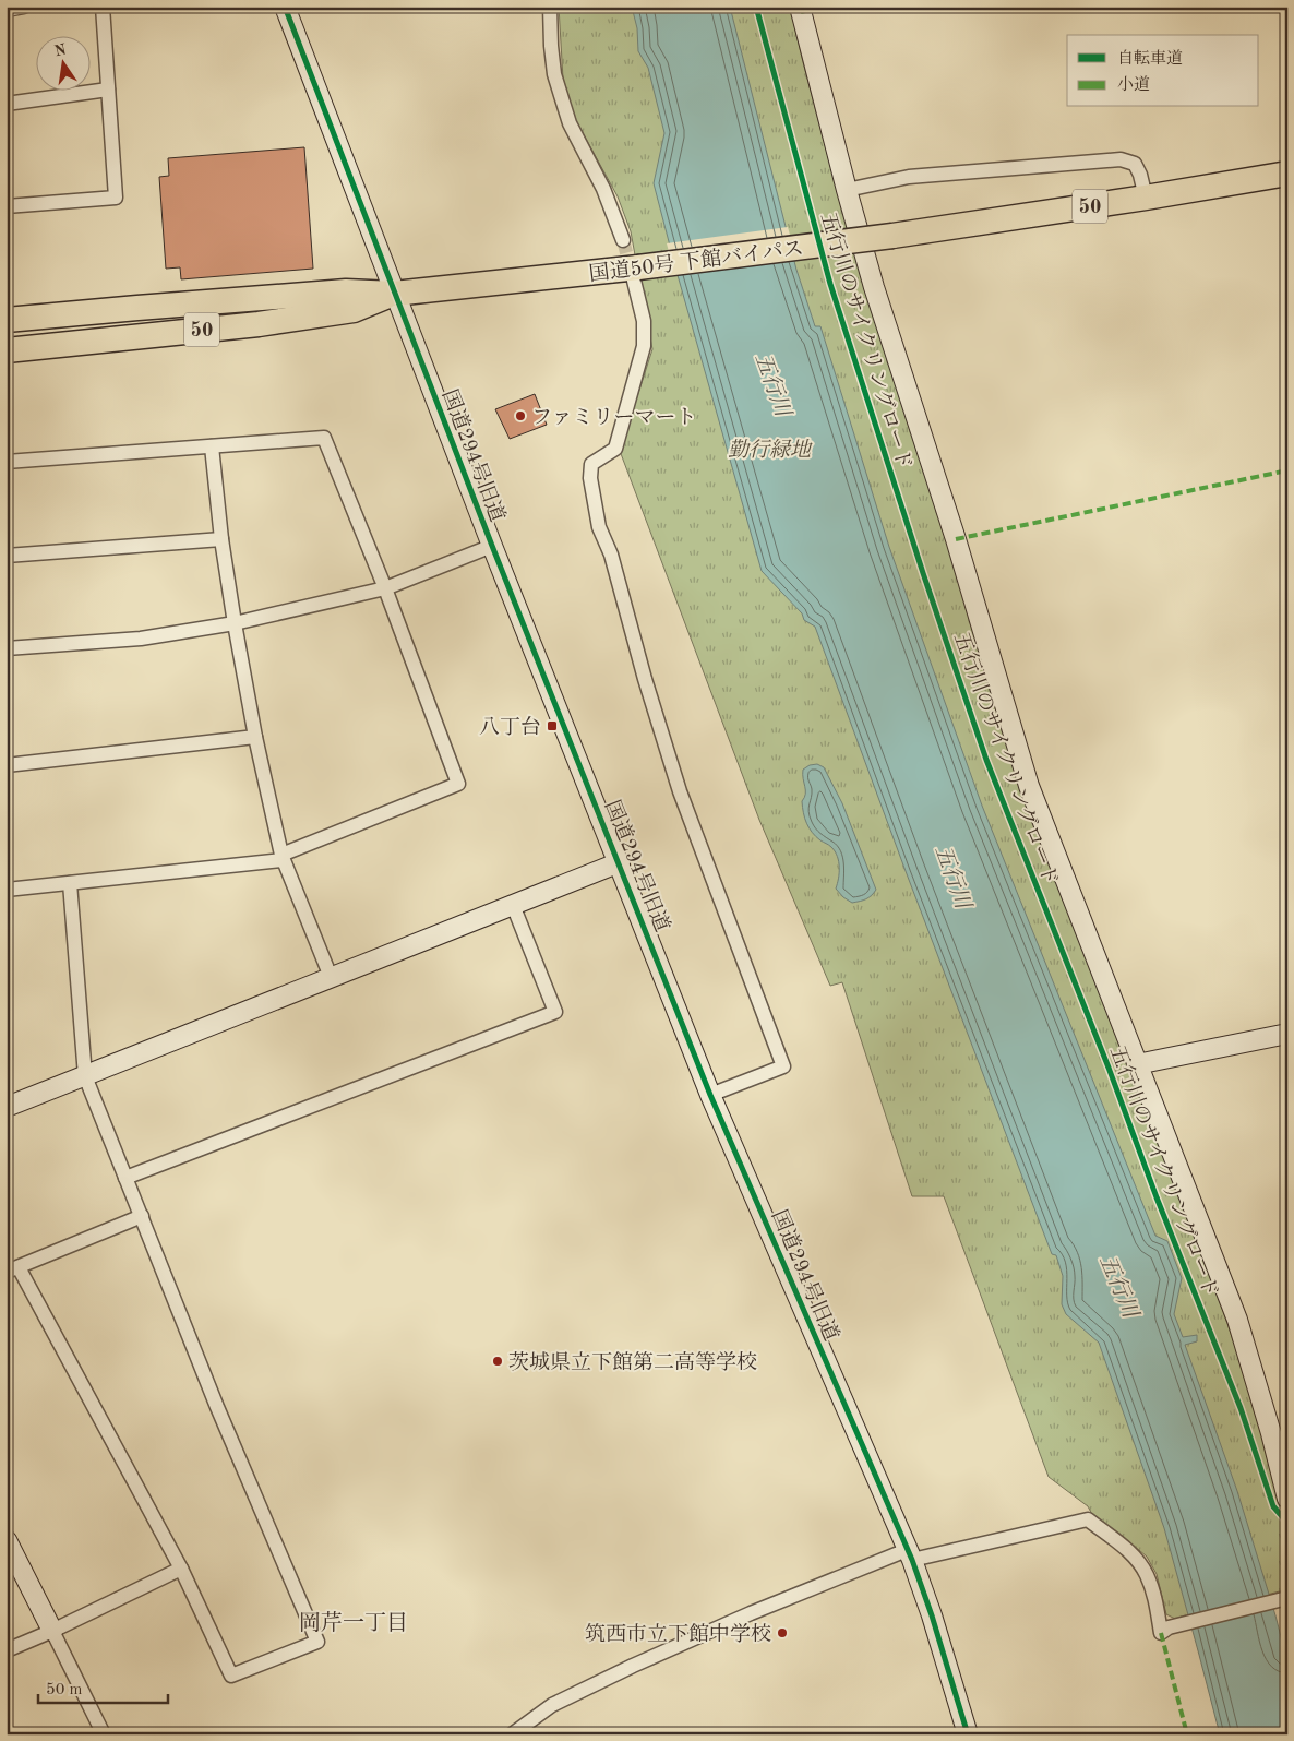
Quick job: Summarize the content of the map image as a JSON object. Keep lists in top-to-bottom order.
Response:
{
  "streets": {
    "highway": ["50", "国道50号 下館バイパス"],
    "street": ["国道294号旧道"],
    "cycle path": ["五行川のサイクリングロード"]
  },
  "crossings": [
    ["国道50号 下館バイパス", "国道294号旧道"]
  ],
  "districts": ["岡芹一丁目"],
  "water": ["五行川"],
  "parks": ["勤行緑地"],
  "places": {
    "other": ["ファミリーマート", "茨城県立下館第二高等学校", "筑西市立下館中学校"],
    "transit": ["八丁台"]
  },
  "legend": ["自転車道", "小道"],
  "scale_bar": "50 m",
  "north": "top"
}
